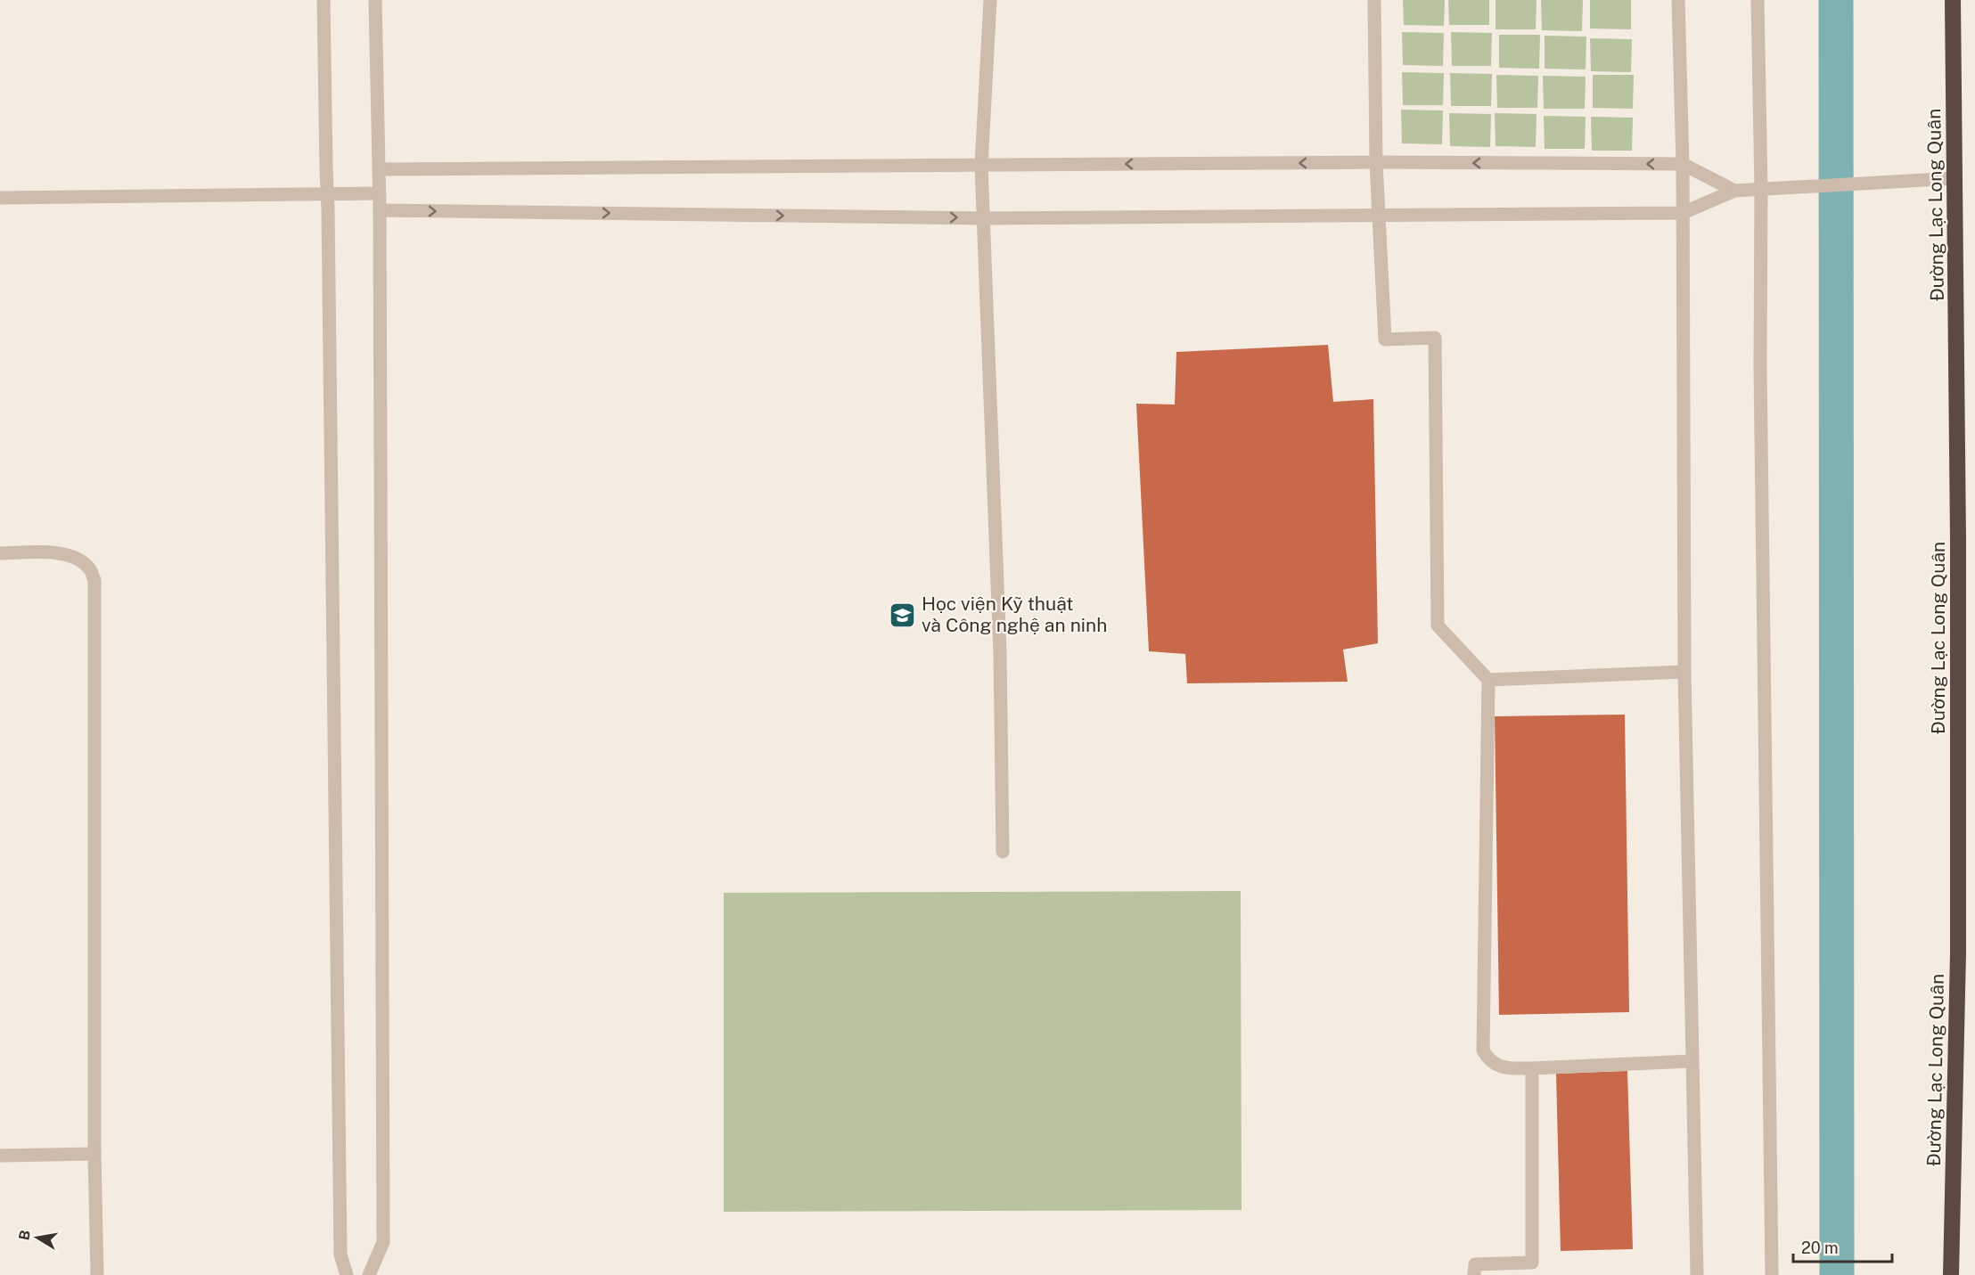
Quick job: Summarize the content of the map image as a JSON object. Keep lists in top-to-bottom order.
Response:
{
  "streets": {
    "highway": ["Đường Lạc Long Quân"]
  },
  "places": {
    "school or university": ["Học viện Kỹ thuật và Công nghệ an ninh"]
  },
  "scale_bar": "20 m",
  "north": "left"
}
